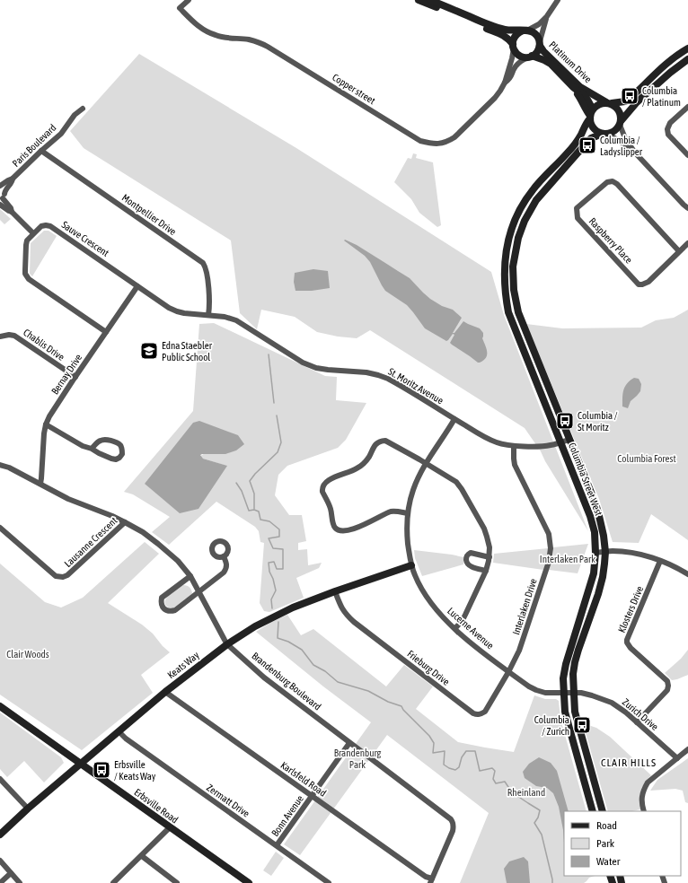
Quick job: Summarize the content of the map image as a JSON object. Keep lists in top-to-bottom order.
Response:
{
  "streets": {
    "main road": [
      "Platinum Drive",
      "Columbia Street West",
      "Keats Way",
      "Erbsville Road"
    ],
    "street": [
      "Copper street",
      "Paris Boulevard",
      "Montpellier Drive",
      "Sauve Crescent",
      "Raspberry Place",
      "Chablis Drive",
      "Bernay Drive",
      "St. Moritz Avenue",
      "Lausanne Crescent",
      "Interlaken Drive",
      "Klosters Drive",
      "Lucerne Avenue",
      "Frieburg Drive",
      "Brandenburg Boulevard",
      "Zurich Drive",
      "Karlsfeld Road",
      "Zermatt Drive",
      "Bonn Avenue"
    ]
  },
  "crossings": [
    ["Platinum Drive", "Copper street"],
    ["Platinum Drive", "Columbia Street West"],
    ["Paris Boulevard", "Montpellier Drive"],
    ["Montpellier Drive", "St. Moritz Avenue"],
    ["Sauve Crescent", "Bernay Drive"],
    ["Sauve Crescent", "St. Moritz Avenue"],
    ["Chablis Drive", "Bernay Drive"],
    ["Bernay Drive", "St. Moritz Avenue"],
    ["Bernay Drive", "Brandenburg Boulevard"],
    ["St. Moritz Avenue", "Columbia Street West"],
    ["St. Moritz Avenue", "Interlaken Drive"],
    ["St. Moritz Avenue", "Lucerne Avenue"],
    ["Columbia Street West", "Lucerne Avenue"],
    ["Columbia Street West", "Zurich Drive"],
    ["Lausanne Crescent", "Brandenburg Boulevard"],
    ["Interlaken Drive", "Lucerne Avenue"],
    ["Interlaken Drive", "Frieburg Drive"],
    ["Klosters Drive", "Zurich Drive"],
    ["Lucerne Avenue", "Keats Way"],
    ["Lucerne Avenue", "Frieburg Drive"],
    ["Lucerne Avenue", "Zurich Drive"],
    ["Keats Way", "Frieburg Drive"],
    ["Keats Way", "Brandenburg Boulevard"],
    ["Keats Way", "Karlsfeld Road"],
    ["Keats Way", "Zermatt Drive"],
    ["Keats Way", "Erbsville Road"],
    ["Brandenburg Boulevard", "Karlsfeld Road"],
    ["Brandenburg Boulevard", "Bonn Avenue"],
    ["Karlsfeld Road", "Bonn Avenue"],
    ["Zermatt Drive", "Bonn Avenue"]
  ],
  "districts": ["CLAIR HILLS"],
  "parks": [
    "Columbia Forest",
    "Interlaken Park",
    "Clair Woods",
    "Brandenburg Park",
    "Rheinland"
  ],
  "places": {
    "bus stop": [
      "Columbia / Platinum",
      "Columbia / Ladyslipper",
      "Columbia / St Moritz",
      "Columbia / Zurich",
      "Erbsville / Keats Way"
    ],
    "school or university": ["Edna Staebler Public School"]
  },
  "legend": ["Road", "Park", "Water"]
}
